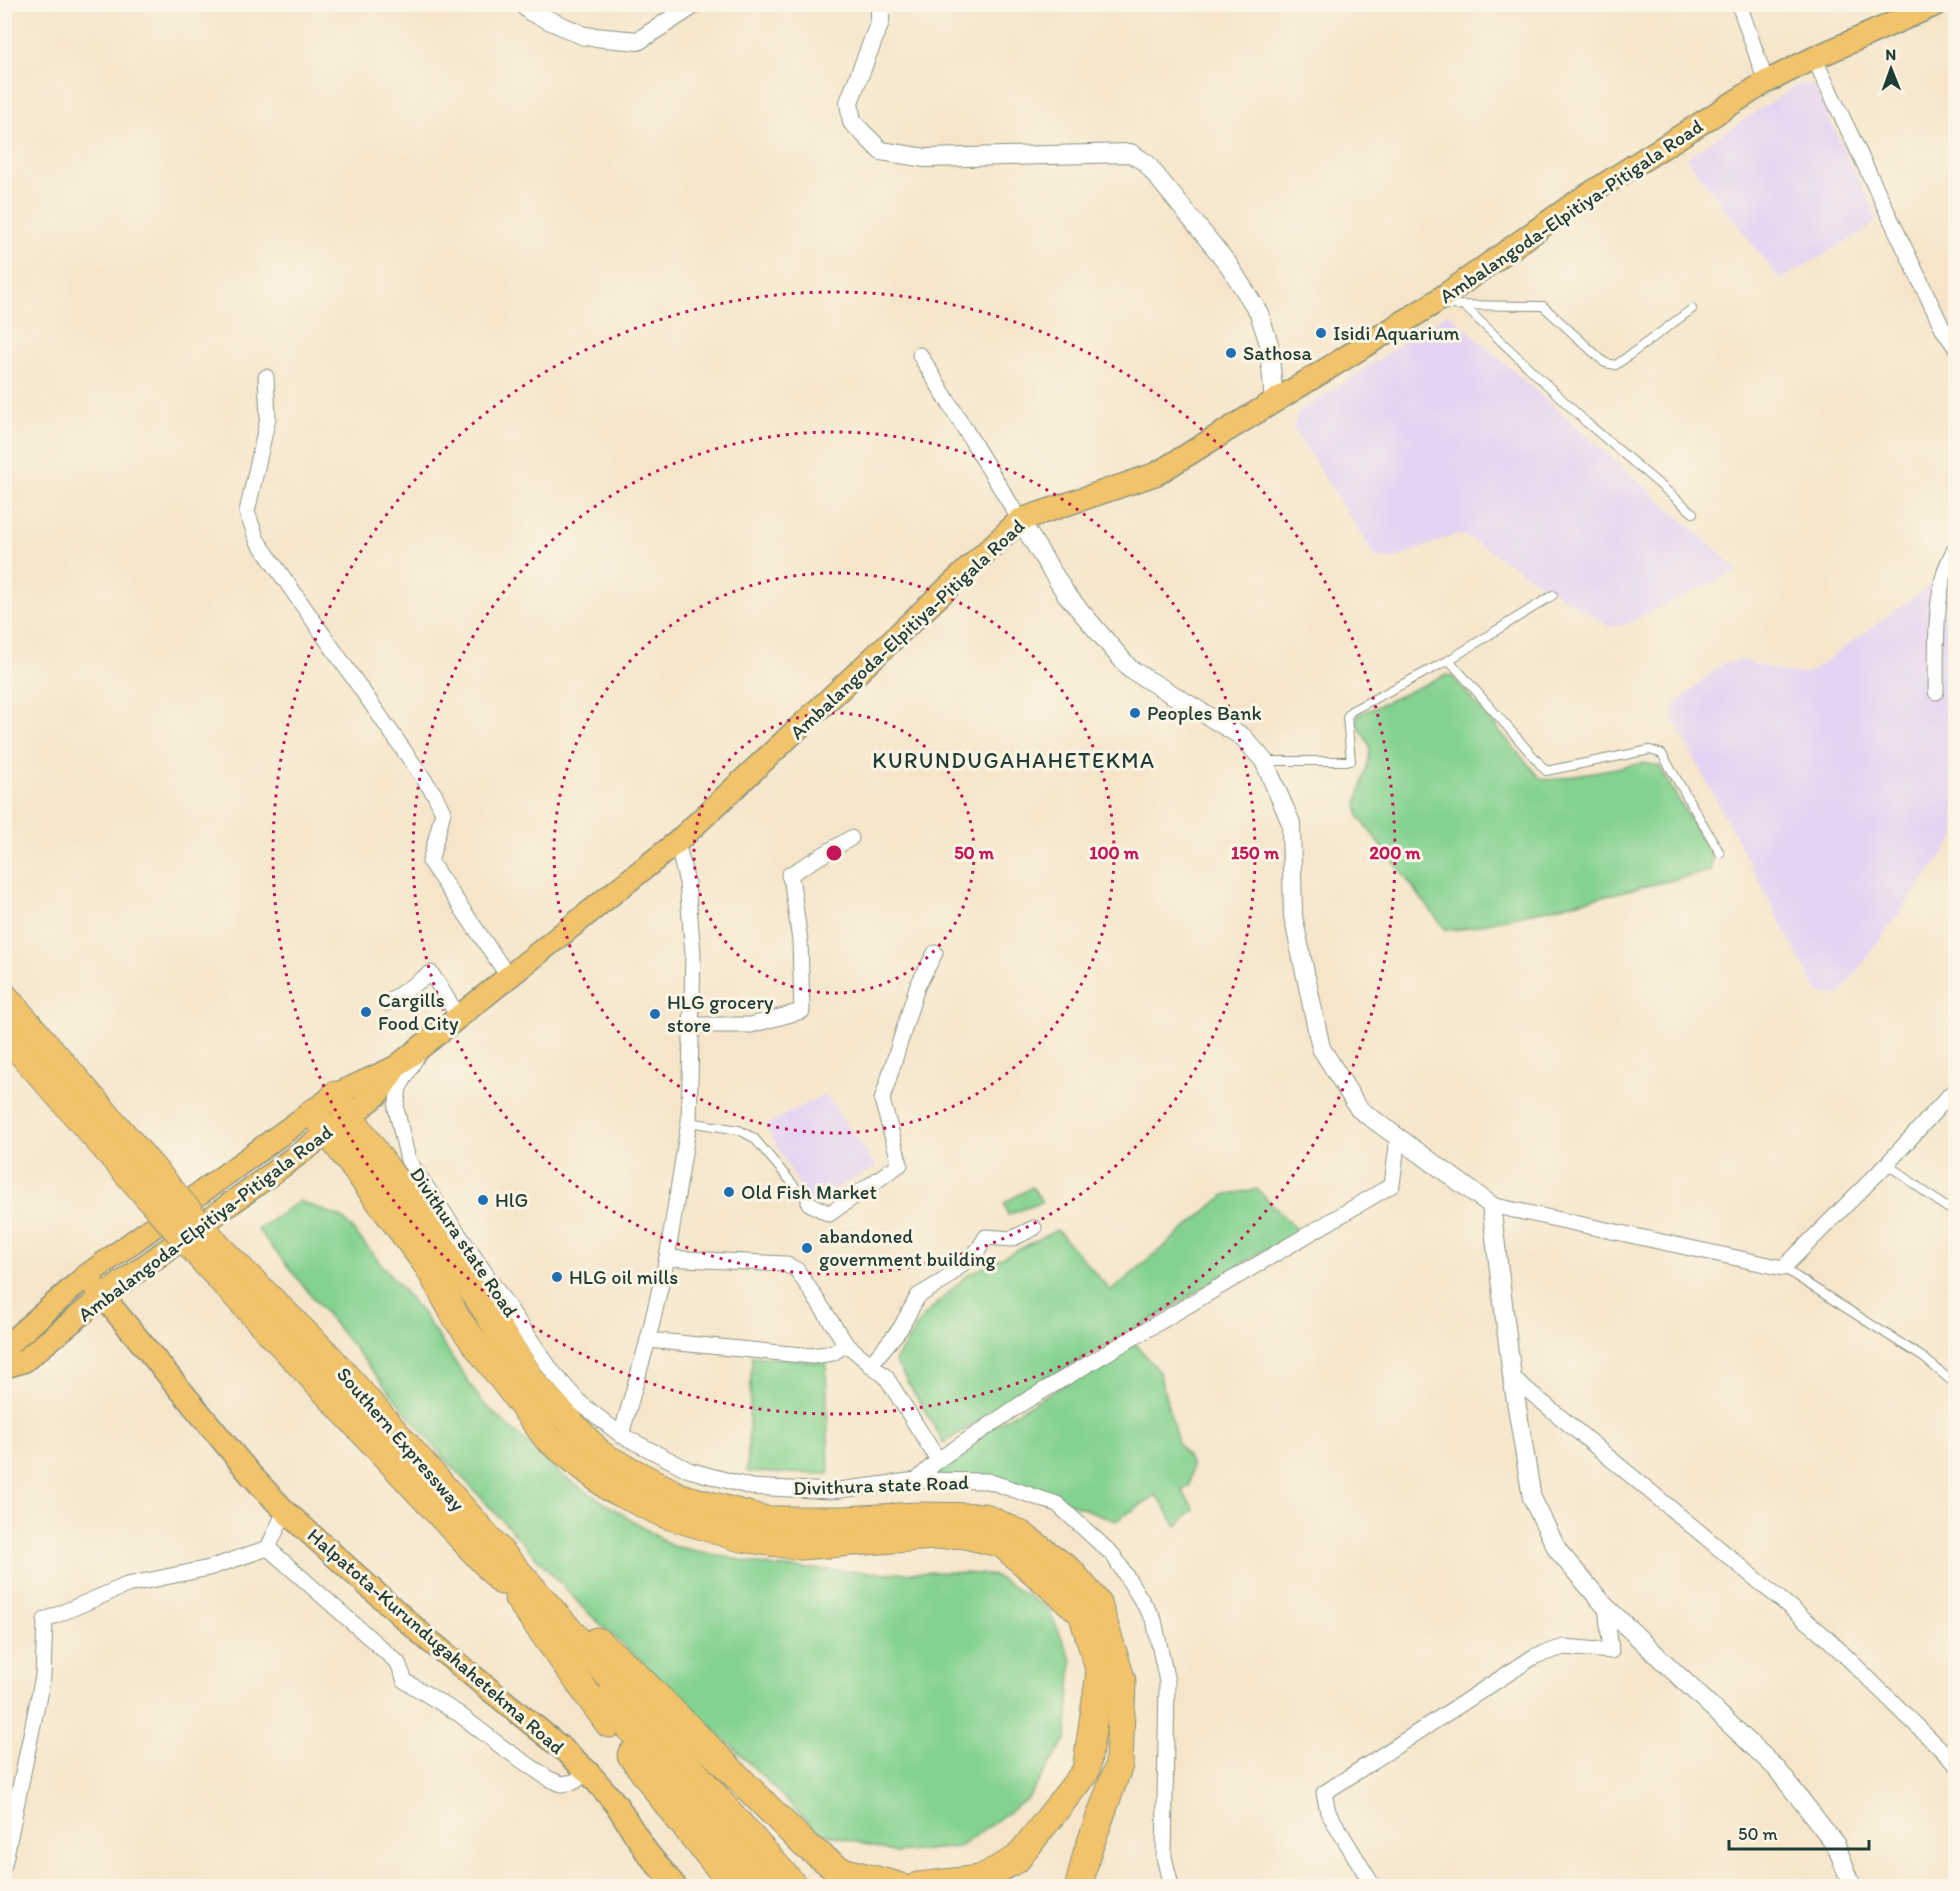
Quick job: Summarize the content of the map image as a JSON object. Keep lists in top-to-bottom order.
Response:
{
  "streets": {
    "highway": ["Southern Expressway"],
    "main road": ["Ambalangoda-Elpitiya-Pitigala Road", "Halpatota-Kurundugahahetekma Road"],
    "street": ["Divithura state Road"]
  },
  "crossings": [
    ["Ambalangoda-Elpitiya-Pitigala Road", "Divithura state Road"],
    ["Ambalangoda-Elpitiya-Pitigala Road", "Halpatota-Kurundugahahetekma Road"]
  ],
  "districts": ["KURUNDUGAHAHETEKMA"],
  "places": [
    "Isidi Aquarium",
    "Sathosa",
    "Peoples Bank",
    "Cargills Food City",
    "HLG grocery store",
    "Old Fish Market",
    "HlG",
    "abandoned government building",
    "HLG oil mills"
  ],
  "scale_bar": "50 m",
  "north": "top",
  "rings": [
    "50 m",
    "100 m",
    "150 m",
    "200 m"
  ]
}
